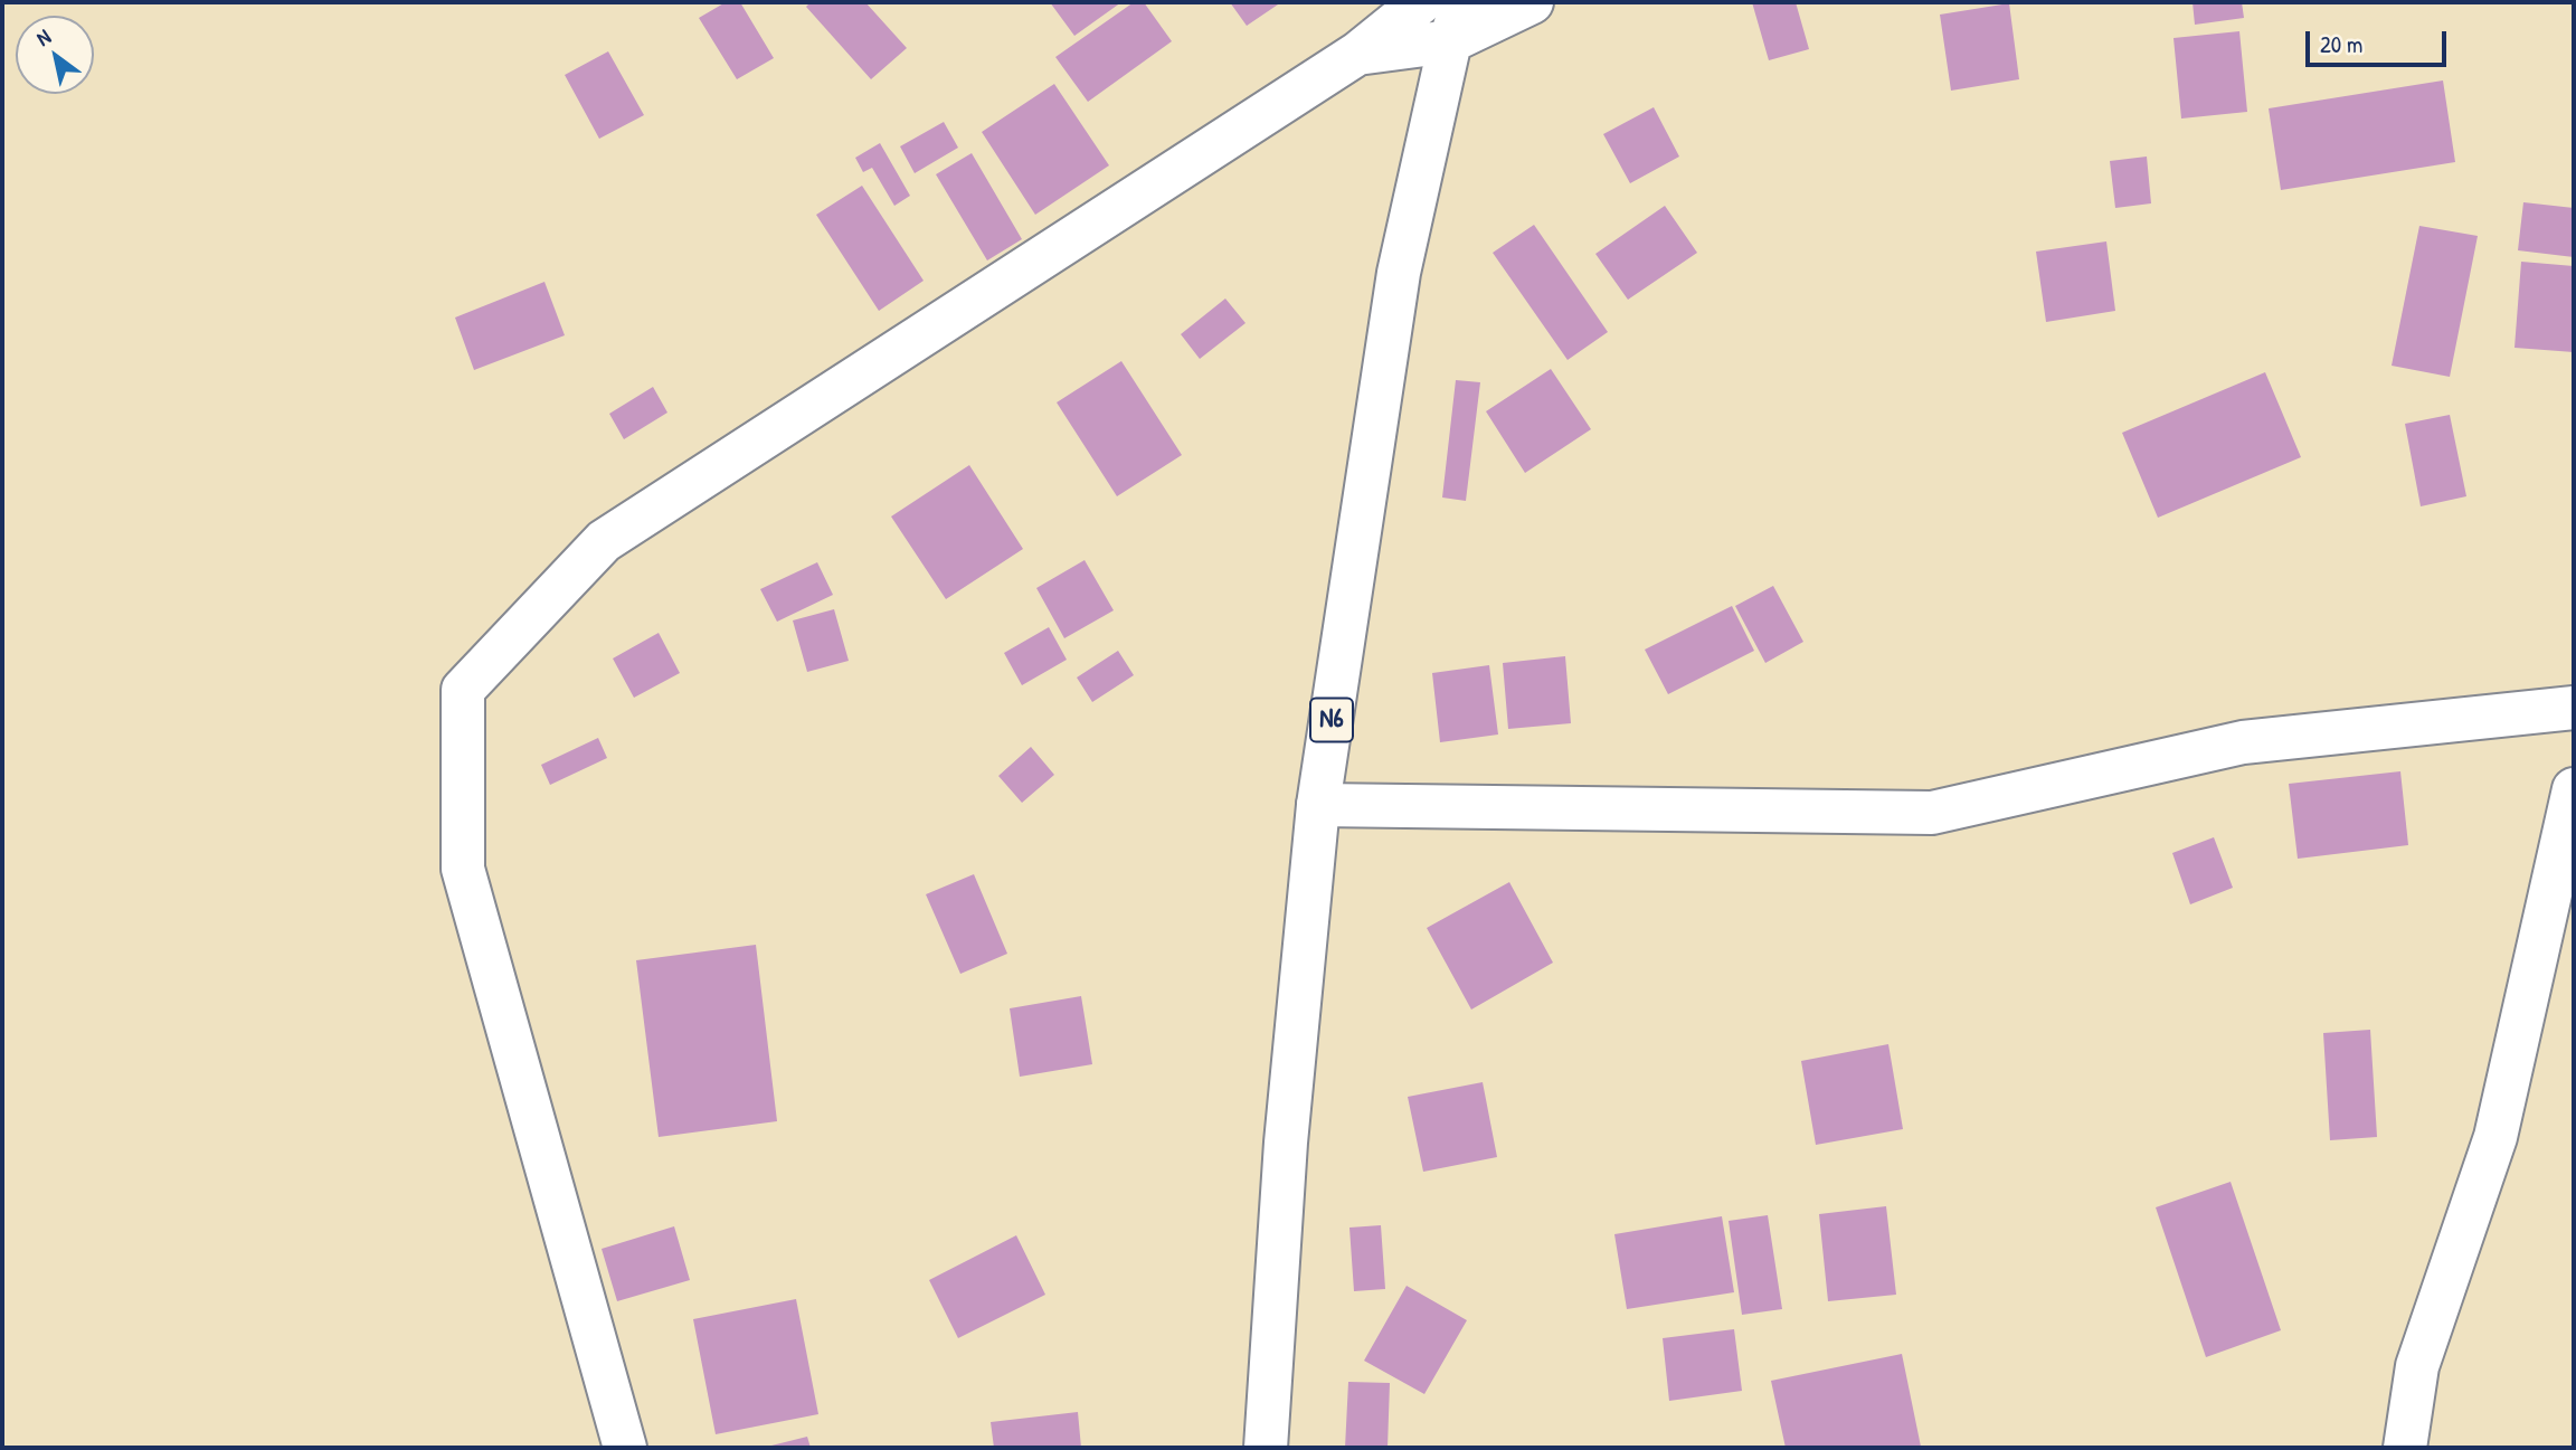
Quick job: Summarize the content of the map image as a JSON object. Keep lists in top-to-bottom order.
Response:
{
  "streets": {
    "main road": ["N6"]
  },
  "scale_bar": "20 m",
  "north": "top left"
}
